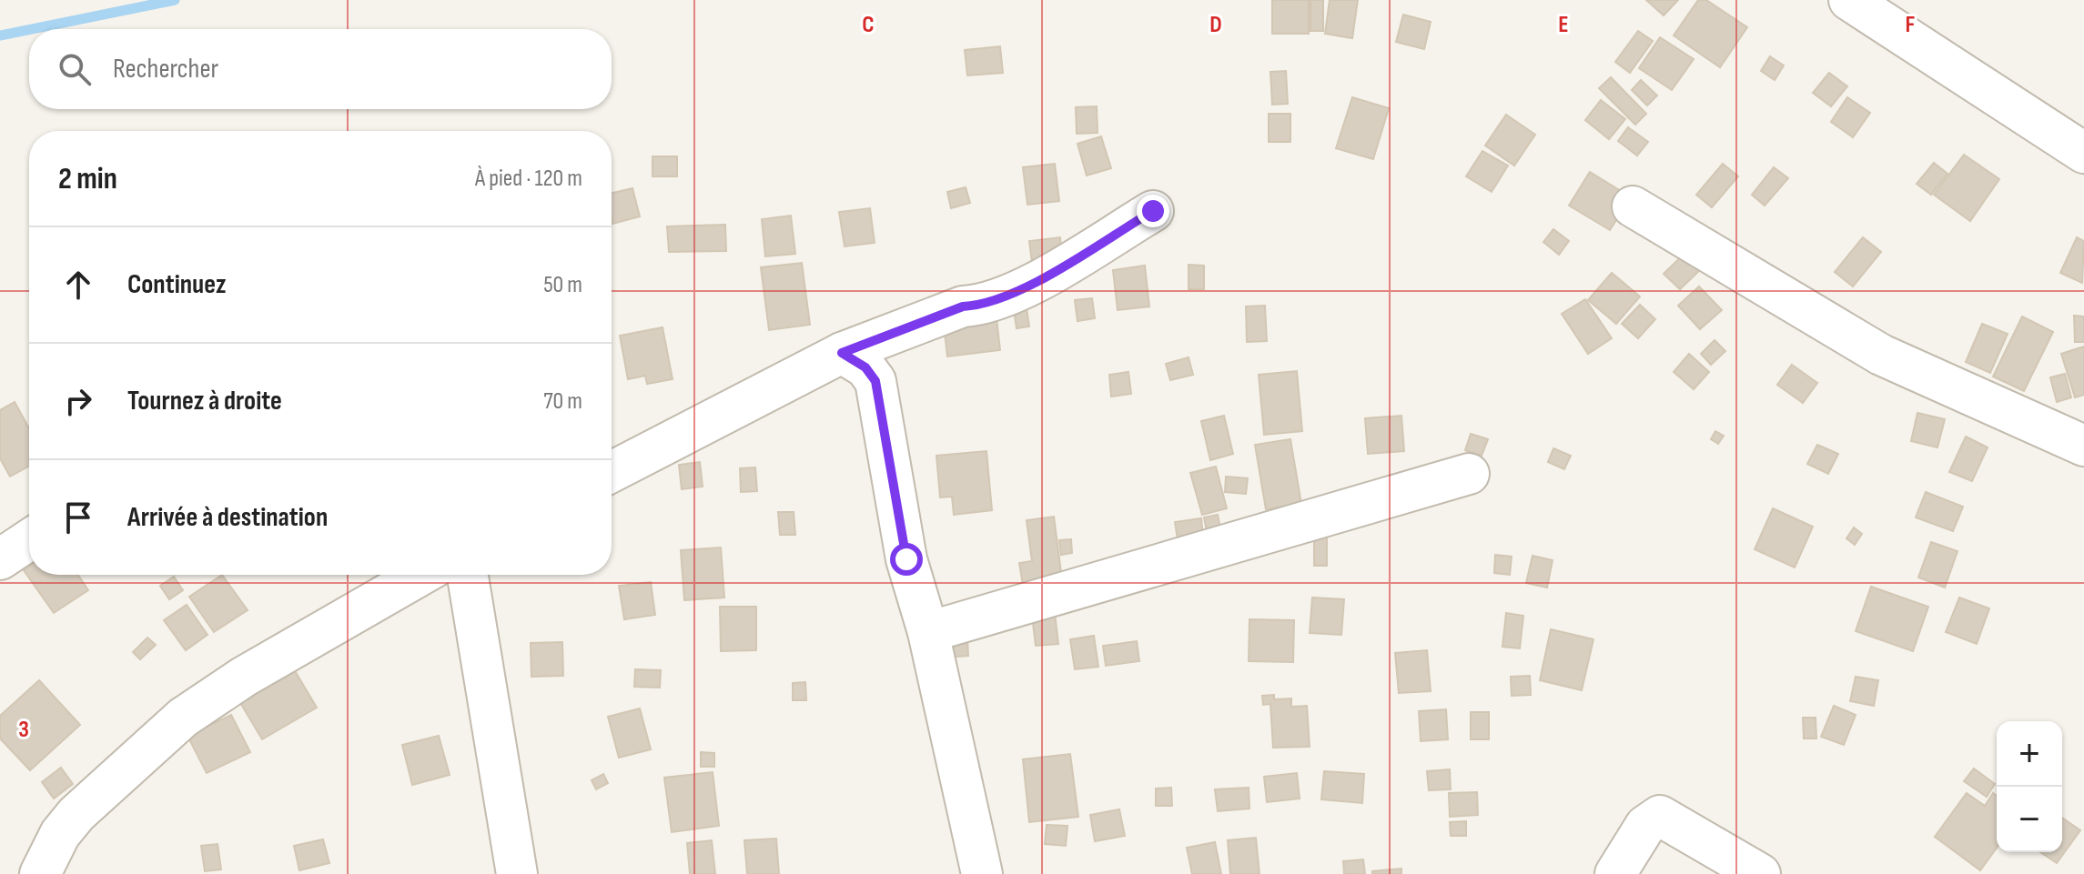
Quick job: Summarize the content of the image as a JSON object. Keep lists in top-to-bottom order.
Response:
{
  "page": {
    "search": "Rechercher",
    "heading": ["2 min", "À pied · 120 m"],
    "list": [
      ["Continuez", "50 m"],
      ["Tournez à droite", "70 m"],
      "Arrivée à destination"
    ],
    "map_buttons": ["+", "−"]
  },
  "grid": {
    "columns": [
      "C",
      "D",
      "E",
      "F"
    ],
    "rows": ["3"]
  }
}
